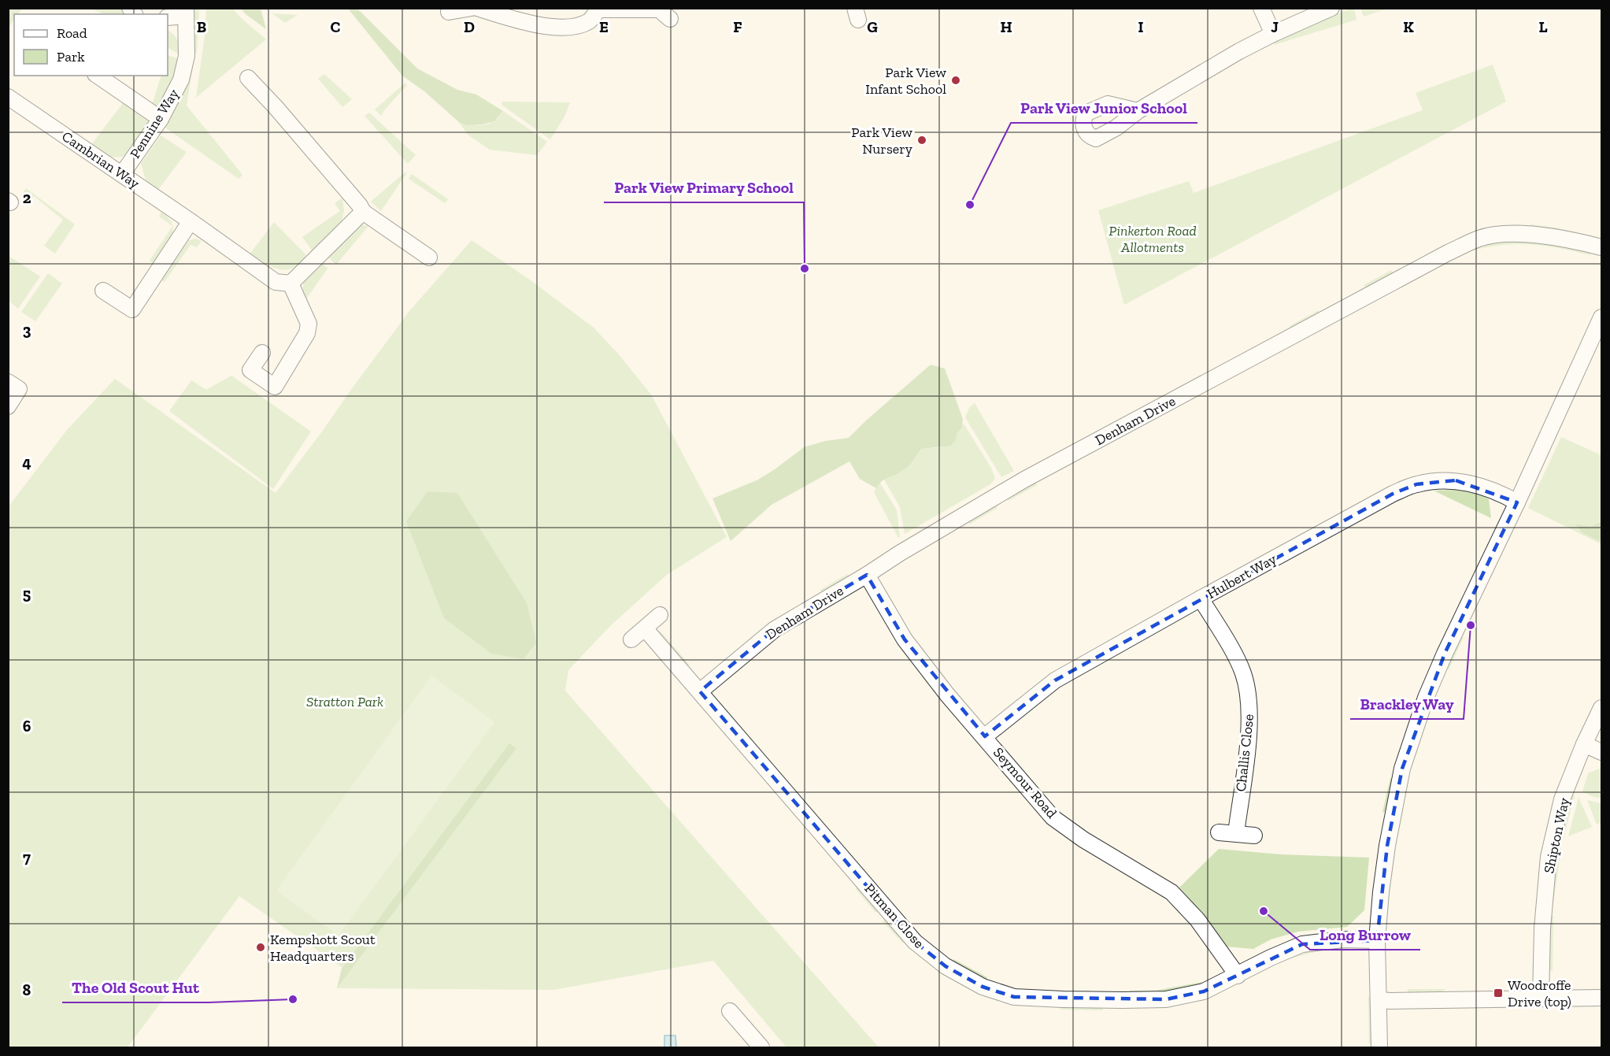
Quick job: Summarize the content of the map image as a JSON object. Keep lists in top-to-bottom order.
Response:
{
  "streets": {
    "street": [
      "Pennine Way",
      "Cambrian Way",
      "Denham Drive",
      "Hulbert Way",
      "Challis Close",
      "Seymour Road",
      "Shipton Way",
      "Pitman Close"
    ]
  },
  "crossings": [
    ["Pennine Way", "Cambrian Way"],
    ["Denham Drive", "Seymour Road"],
    ["Denham Drive", "Pitman Close"],
    ["Hulbert Way", "Challis Close"],
    ["Hulbert Way", "Seymour Road"],
    ["Seymour Road", "Pitman Close"]
  ],
  "parks": ["Pinkerton Road Allotments", "Stratton Park"],
  "places": {
    "other": [
      "Park View Infant School",
      "Park View Nursery",
      "Park View Junior School",
      "Park View Primary School",
      "Brackley Way",
      "Long Burrow",
      "Kempshott Scout Headquarters",
      "The Old Scout Hut"
    ],
    "transit": ["Woodroffe Drive (top)"]
  },
  "legend": ["Road", "Park"],
  "grid": {
    "columns": [
      "B",
      "C",
      "D",
      "E",
      "F",
      "G",
      "H",
      "I",
      "J",
      "K",
      "L"
    ],
    "rows": [
      "2",
      "3",
      "4",
      "5",
      "6",
      "7",
      "8"
    ]
  }
}
